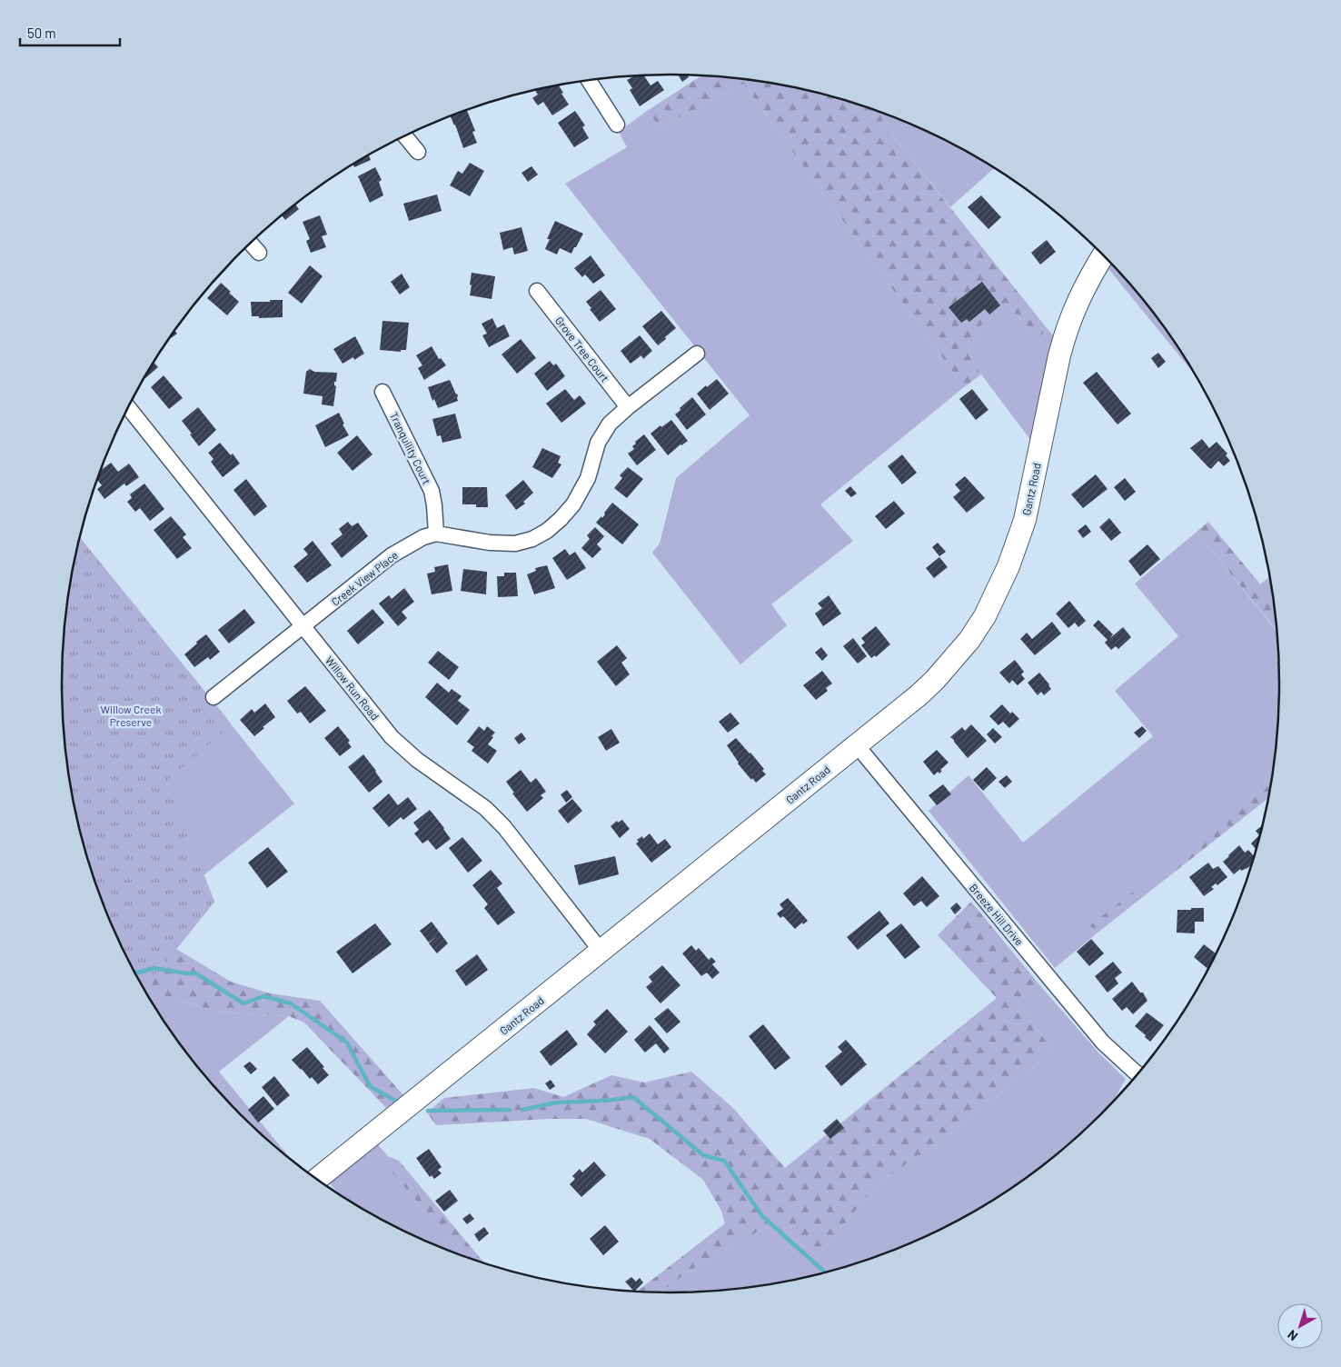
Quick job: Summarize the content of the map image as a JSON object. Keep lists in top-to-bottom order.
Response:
{
  "streets": {
    "main road": ["Gantz Road"],
    "street": [
      "Grove Tree Court",
      "Tranquility Court",
      "Creek View Place",
      "Willow Run Road",
      "Breeze Hill Drive"
    ]
  },
  "crossings": [
    ["Tranquility Court", "Creek View Place"],
    ["Gantz Road", "Willow Run Road"],
    ["Gantz Road", "Breeze Hill Drive"],
    ["Creek View Place", "Willow Run Road"]
  ],
  "parks": ["Willow Creek Preserve"],
  "scale_bar": "50 m",
  "north": "bottom left"
}
